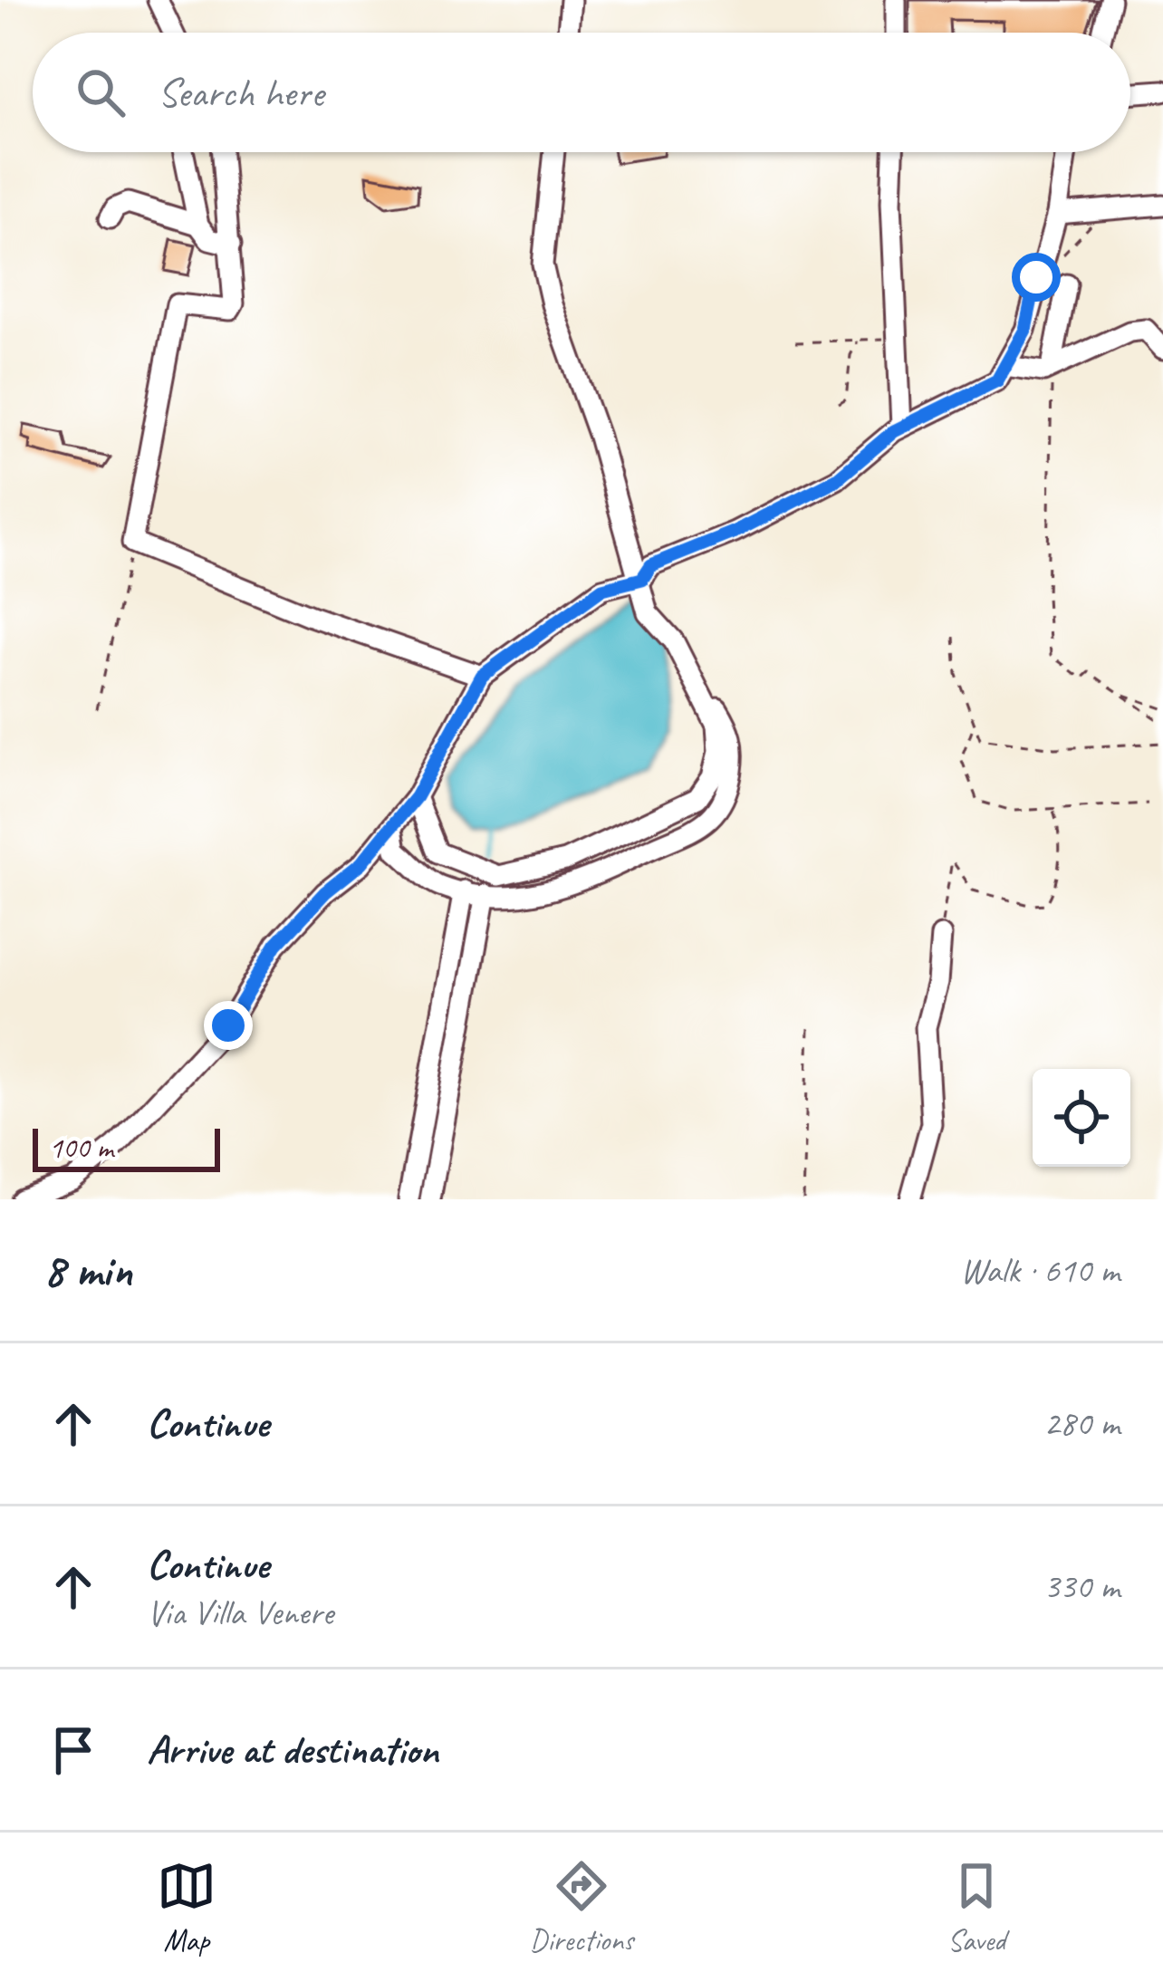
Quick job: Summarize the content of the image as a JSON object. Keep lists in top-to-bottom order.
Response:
{
  "scale_bar": "100 m",
  "page": {
    "search": "Search here",
    "scale": "100 m",
    "heading": ["8 min", "Walk · 610 m"],
    "list": [
      ["Continue", "280 m"],
      ["Continue", "Via Villa Venere", "330 m"],
      "Arrive at destination"
    ],
    "nav": ["Map", "Directions", "Saved"]
  }
}
